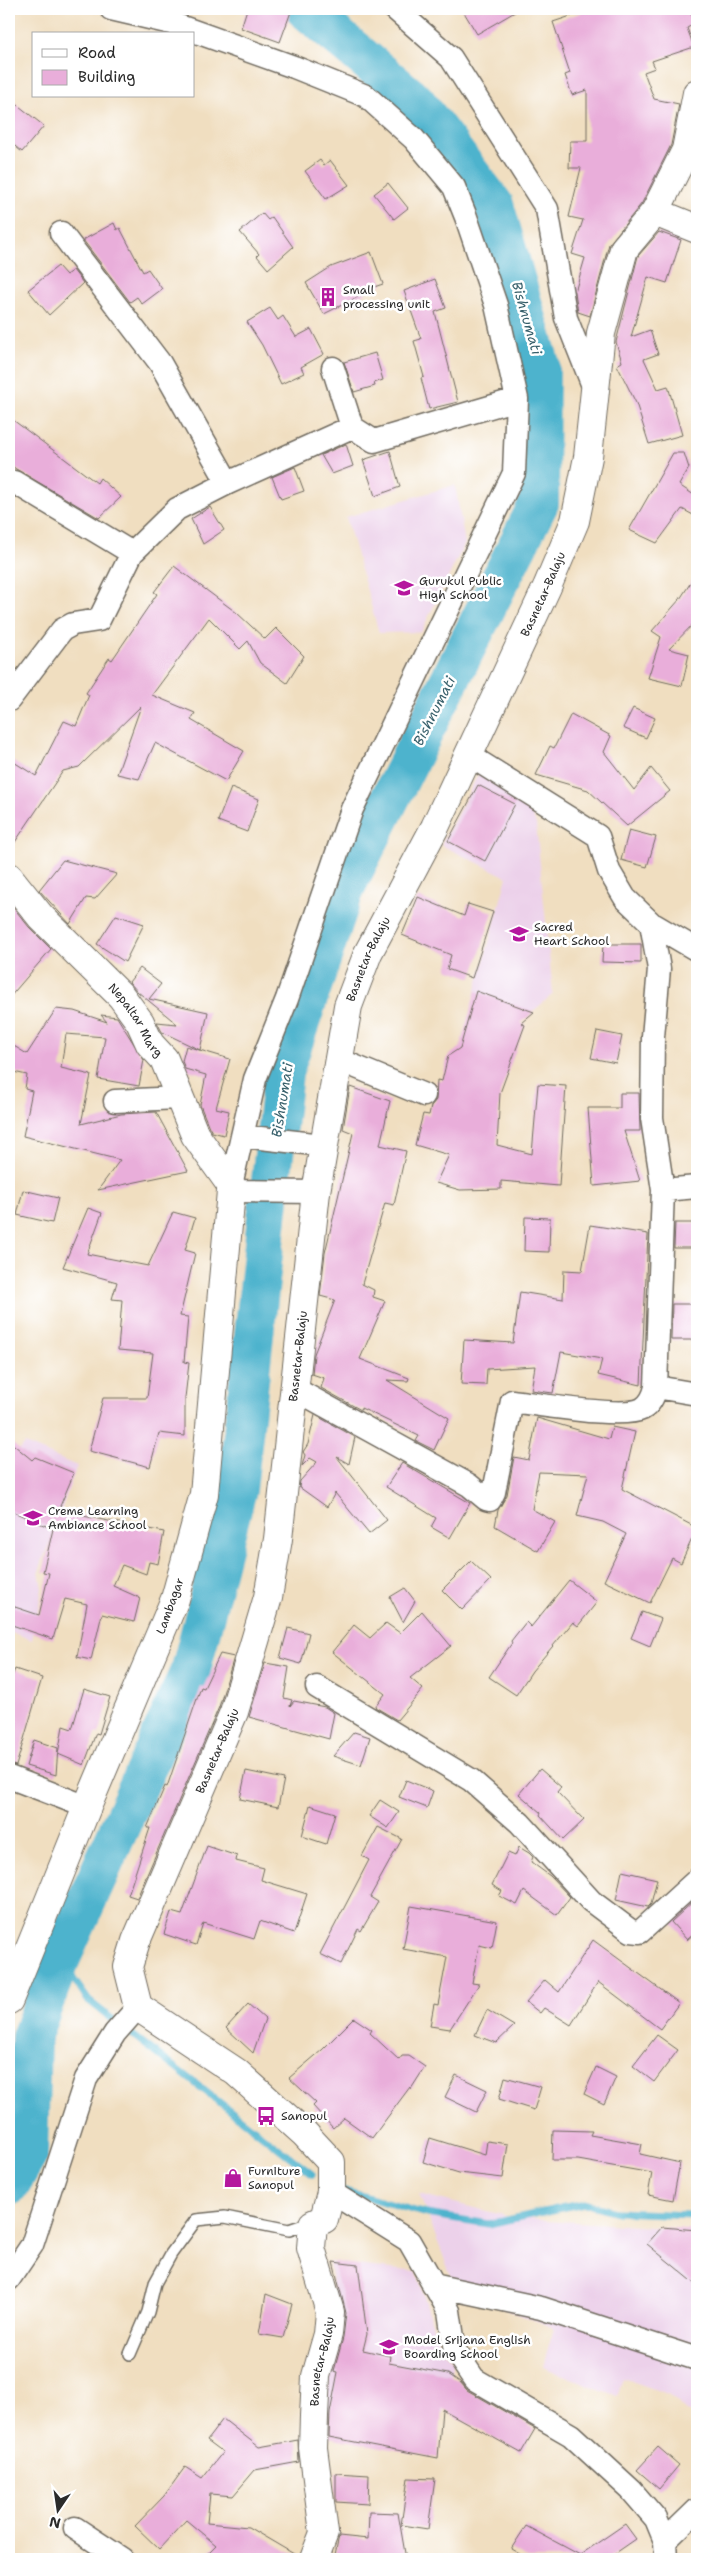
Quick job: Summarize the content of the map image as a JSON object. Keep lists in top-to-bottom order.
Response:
{
  "streets": {
    "street": ["Basnetar-Balaju", "Nepaltar Marg", "Lambagar"]
  },
  "crossings": [
    ["Nepaltar Marg", "Lambagar"]
  ],
  "water": ["Bishnumati"],
  "places": {
    "building": ["Small processing unit"],
    "school or university": [
      "Gurukul Public High School",
      "Sacred Heart School",
      "Creme Learning Ambiance School",
      "Model Srijana English Boarding School"
    ],
    "bus stop": ["Sanopul"],
    "shop": ["Furniture Sanopul"]
  },
  "legend": ["Road", "Building"],
  "north": "bottom"
}
